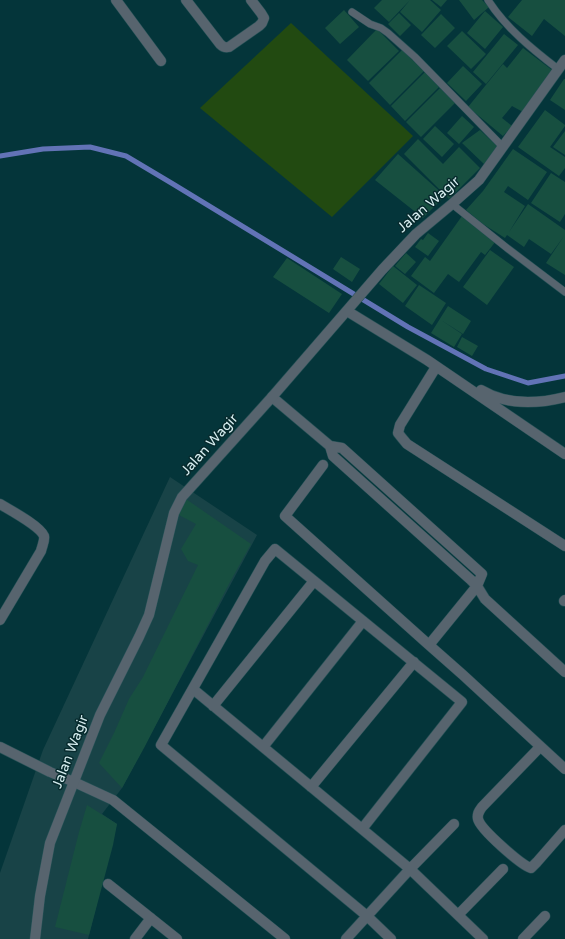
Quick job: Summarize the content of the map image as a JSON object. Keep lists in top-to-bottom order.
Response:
{
  "streets": {
    "street": ["Jalan Wagir"]
  }
}
